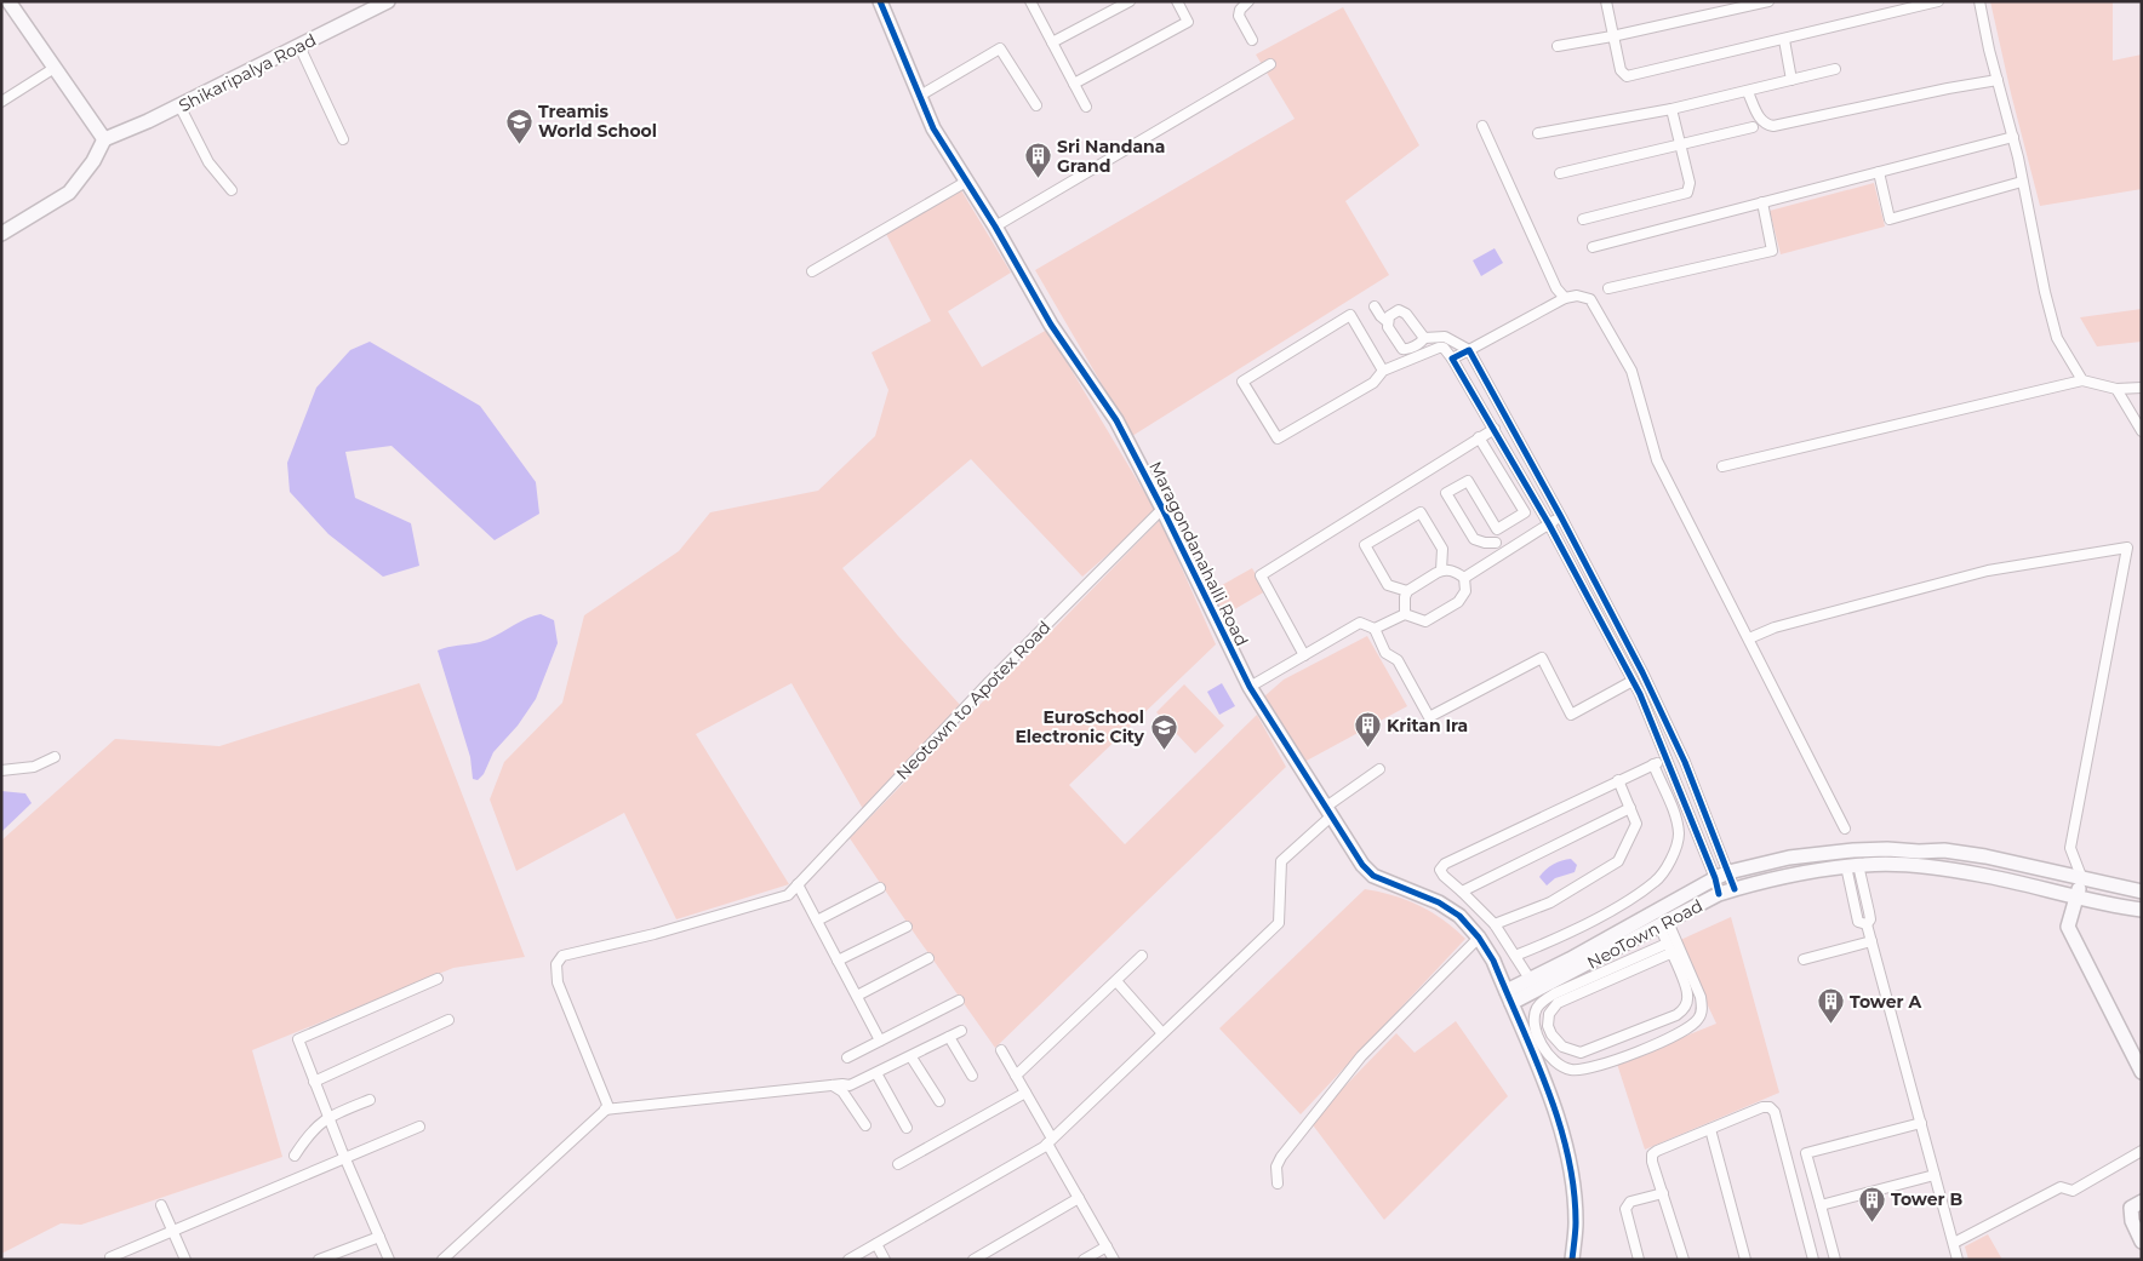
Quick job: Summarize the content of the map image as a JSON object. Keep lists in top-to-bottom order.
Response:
{
  "streets": {
    "street": [
      "Shikaripalya Road",
      "Maragondanahalli Road",
      "Neotown to Apotex Road",
      "NeoTown Road"
    ]
  },
  "crossings": [
    ["Maragondanahalli Road", "Neotown to Apotex Road"],
    ["Maragondanahalli Road", "NeoTown Road"]
  ],
  "places": {
    "school or university": ["Treamis World School", "EuroSchool Electronic City"],
    "building": [
      "Sri Nandana Grand",
      "Kritan Ira",
      "Tower A",
      "Tower B"
    ]
  }
}
